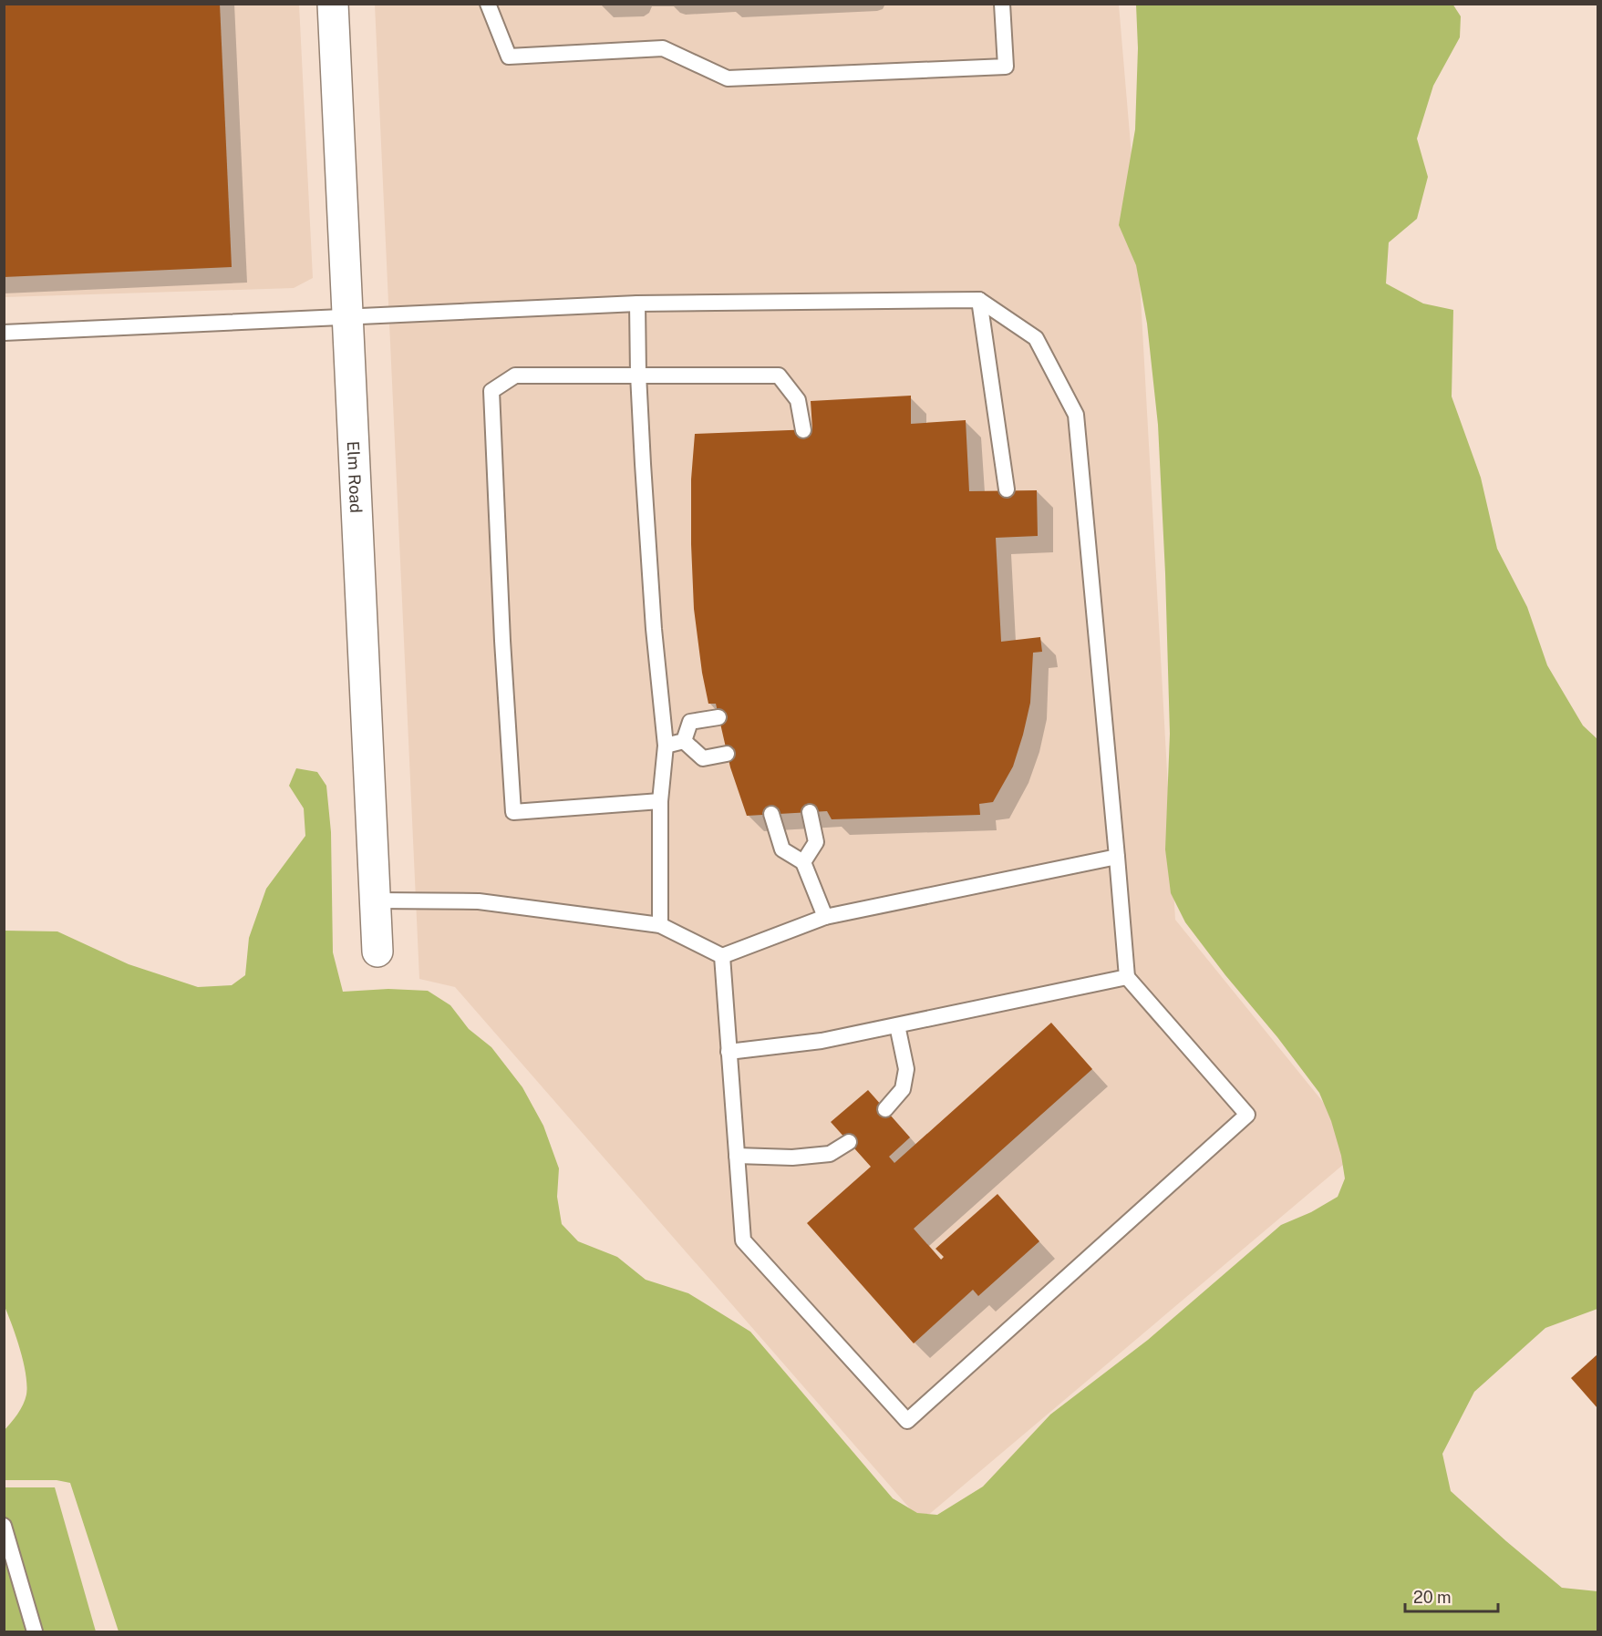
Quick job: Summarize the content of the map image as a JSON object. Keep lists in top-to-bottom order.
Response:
{
  "streets": {
    "street": ["Elm Road"]
  },
  "scale_bar": "20 m"
}
